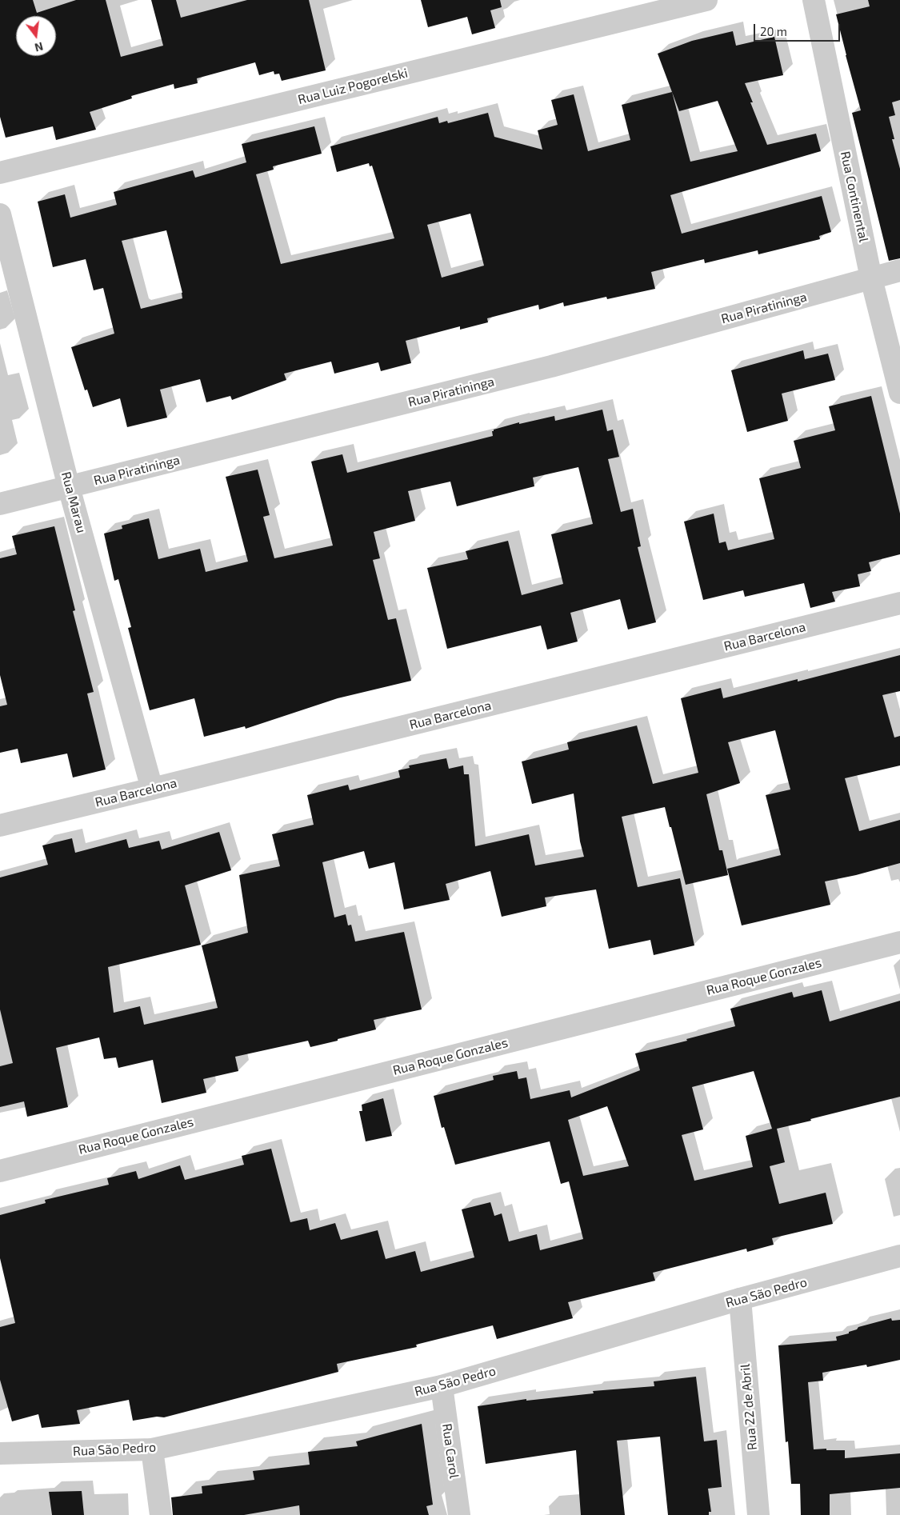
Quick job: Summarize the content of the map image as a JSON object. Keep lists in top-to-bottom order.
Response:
{
  "streets": {
    "street": [
      "Rua Luiz Pogorelski",
      "Rua Continental",
      "Rua Piratininga",
      "Rua Marau",
      "Rua Barcelona",
      "Rua Roque Gonzales",
      "Rua São Pedro",
      "Rua 22 de Abril",
      "Rua Carol"
    ]
  },
  "crossings": [
    ["Rua Continental", "Rua Piratininga"],
    ["Rua Piratininga", "Rua Marau"],
    ["Rua Marau", "Rua Barcelona"],
    ["Rua São Pedro", "Rua 22 de Abril"],
    ["Rua São Pedro", "Rua Carol"]
  ],
  "scale_bar": "20 m",
  "north": "bottom"
}
